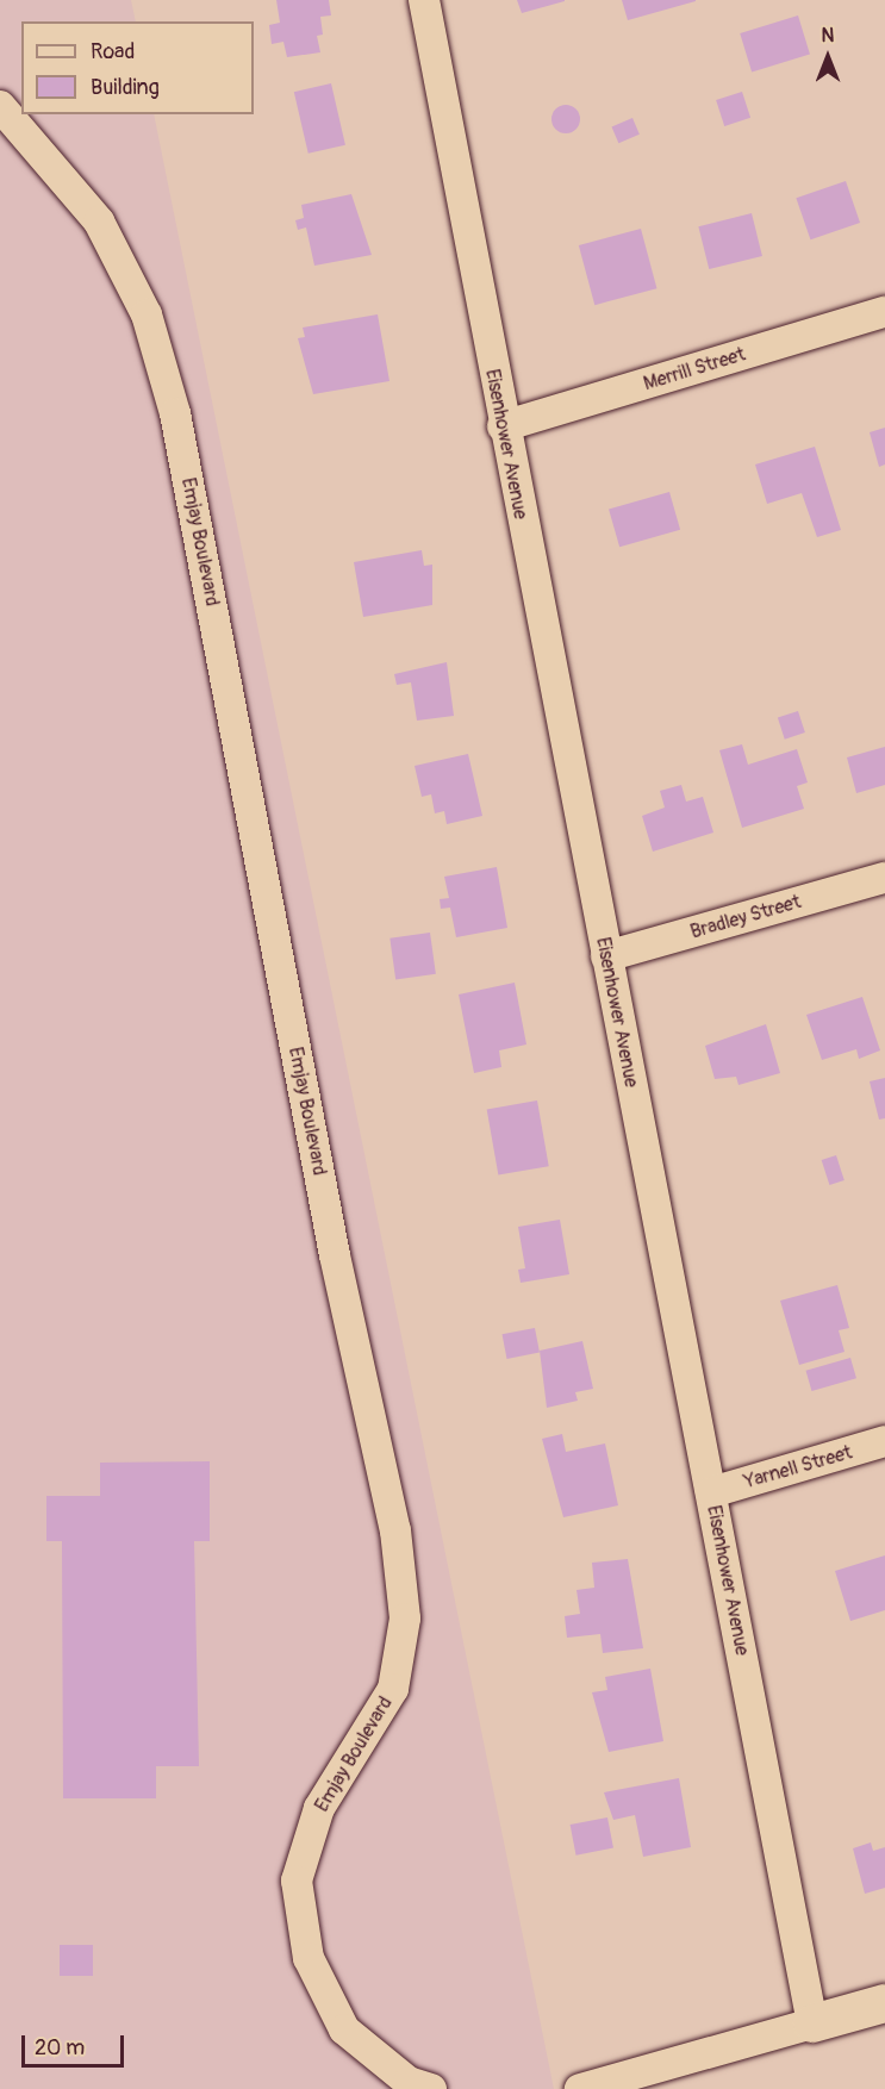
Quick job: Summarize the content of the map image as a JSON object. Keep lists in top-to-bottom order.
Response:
{
  "streets": {
    "street": [
      "Merrill Street",
      "Eisenhower Avenue",
      "Emjay Boulevard",
      "Bradley Street",
      "Yarnell Street"
    ]
  },
  "crossings": [
    ["Merrill Street", "Eisenhower Avenue"],
    ["Eisenhower Avenue", "Bradley Street"],
    ["Eisenhower Avenue", "Yarnell Street"]
  ],
  "legend": ["Road", "Building"],
  "scale_bar": "20 m",
  "north": "top"
}
